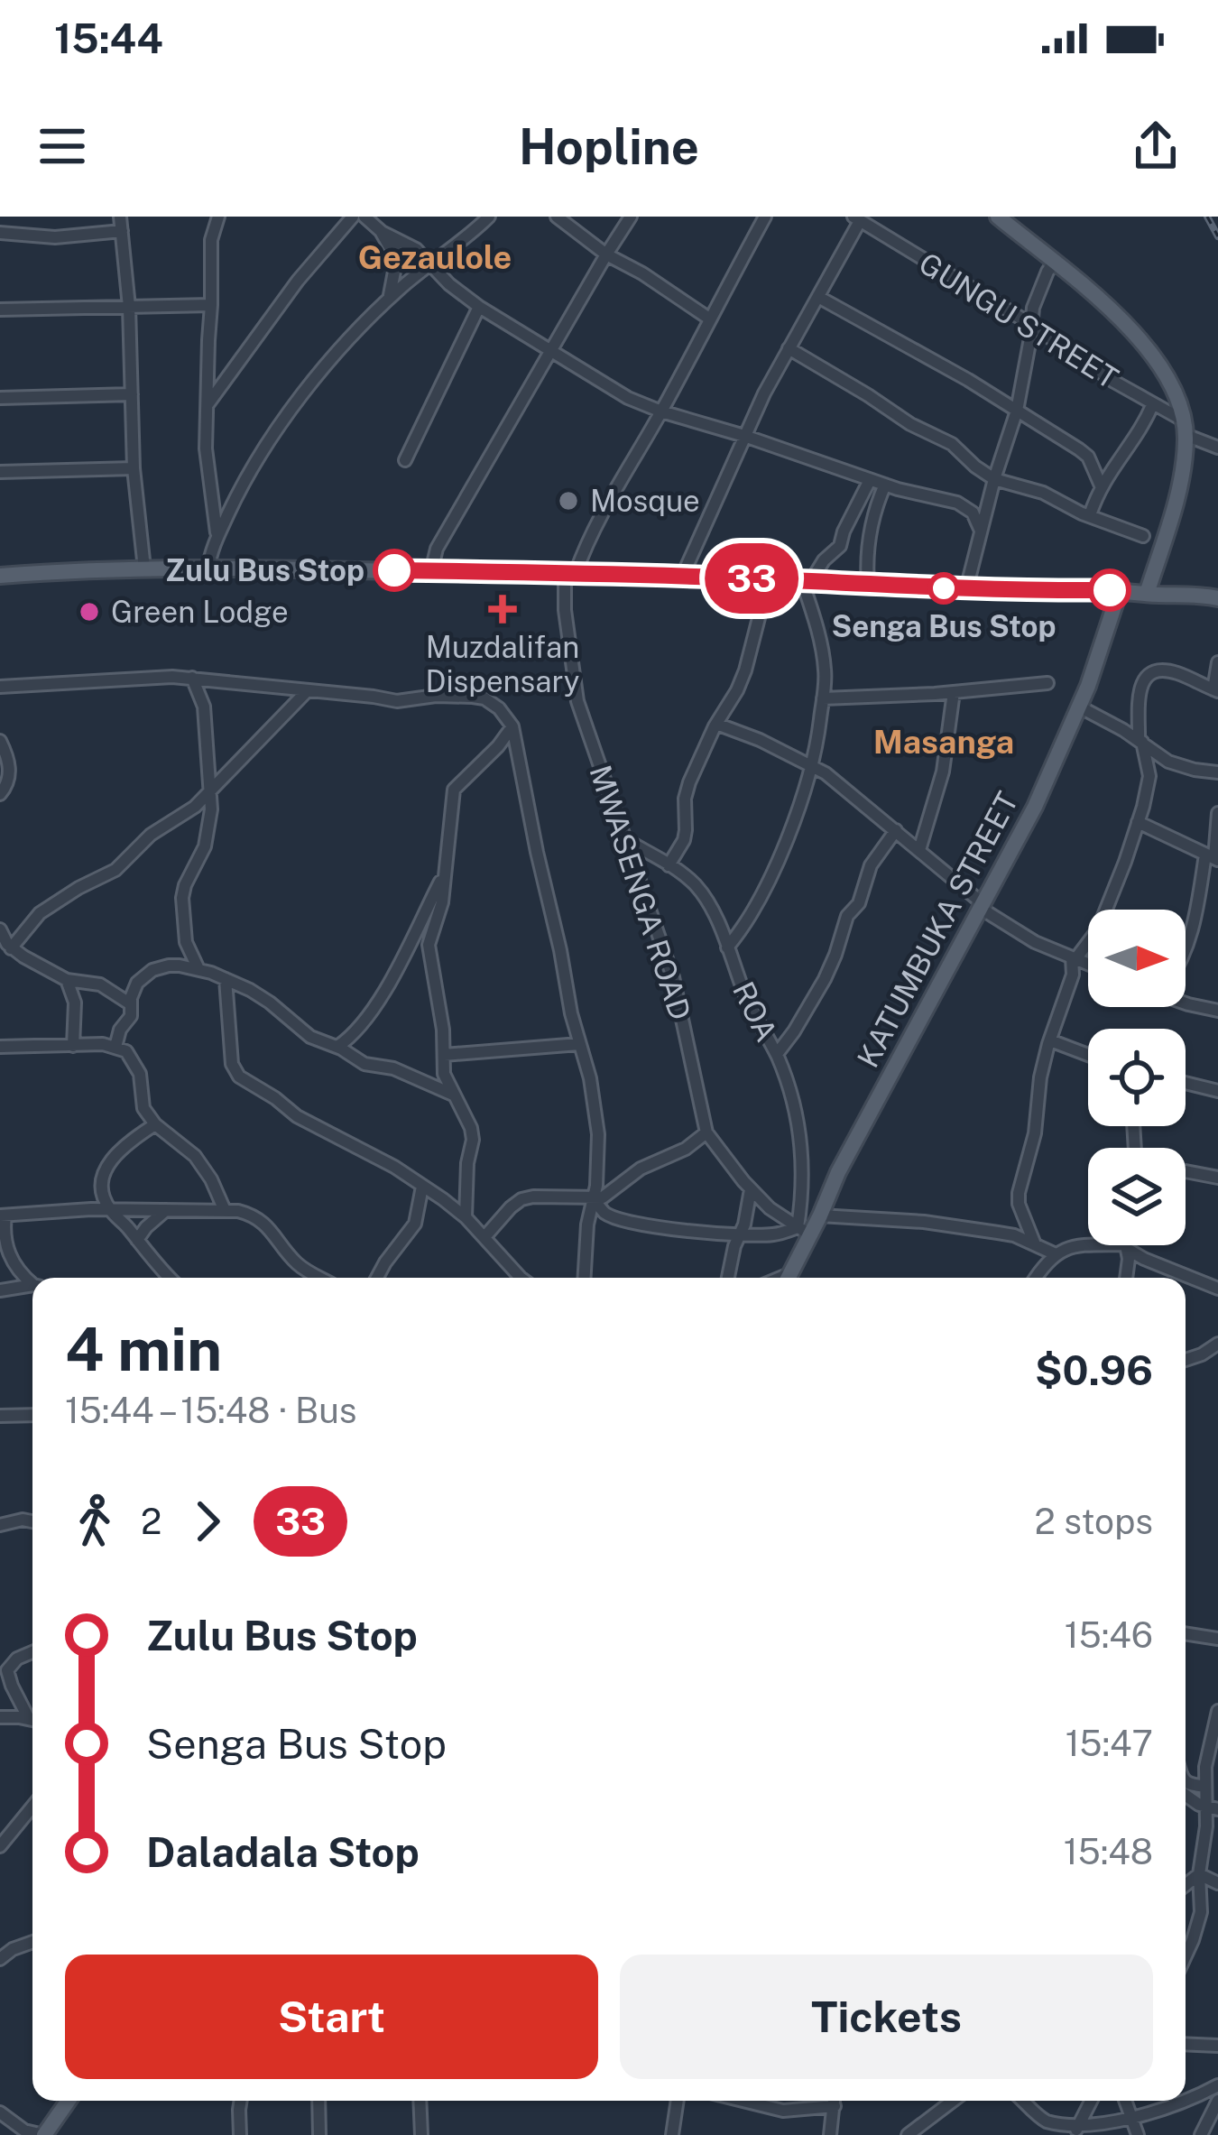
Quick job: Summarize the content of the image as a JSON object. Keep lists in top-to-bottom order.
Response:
{
  "streets": {
    "main road": ["KATUMBUKA STREET"],
    "street": ["GUNGU STREET", "MWASENGA ROAD", "ROA"]
  },
  "crossings": [
    ["MWASENGA ROAD", "KATUMBUKA STREET"],
    ["MWASENGA ROAD", "ROA"],
    ["KATUMBUKA STREET", "ROA"]
  ],
  "districts": ["Gezaulole", "Masanga"],
  "places": {
    "other": [
      "Mosque",
      "Zulu Bus Stop",
      "Senga Bus Stop",
      "Green Lodge"
    ],
    "health": ["Muzdalifan Dispensary"]
  },
  "lines": ["bus line 33"],
  "north": "right",
  "page": {
    "status": "15:44",
    "header": "Hopline",
    "on_map": "33",
    "heading": ["4 min", "15:44 – 15:48 · Bus", "$0.96"],
    "legs": ["2", "33", "2 stops"],
    "list": [
      {
        "name": "Zulu Bus Stop",
        "value": "15:46"
      },
      {
        "name": "Senga Bus Stop",
        "value": "15:47"
      },
      {
        "name": "Daladala Stop",
        "value": "15:48"
      }
    ],
    "buttons": ["Start", "Tickets"]
  }
}
